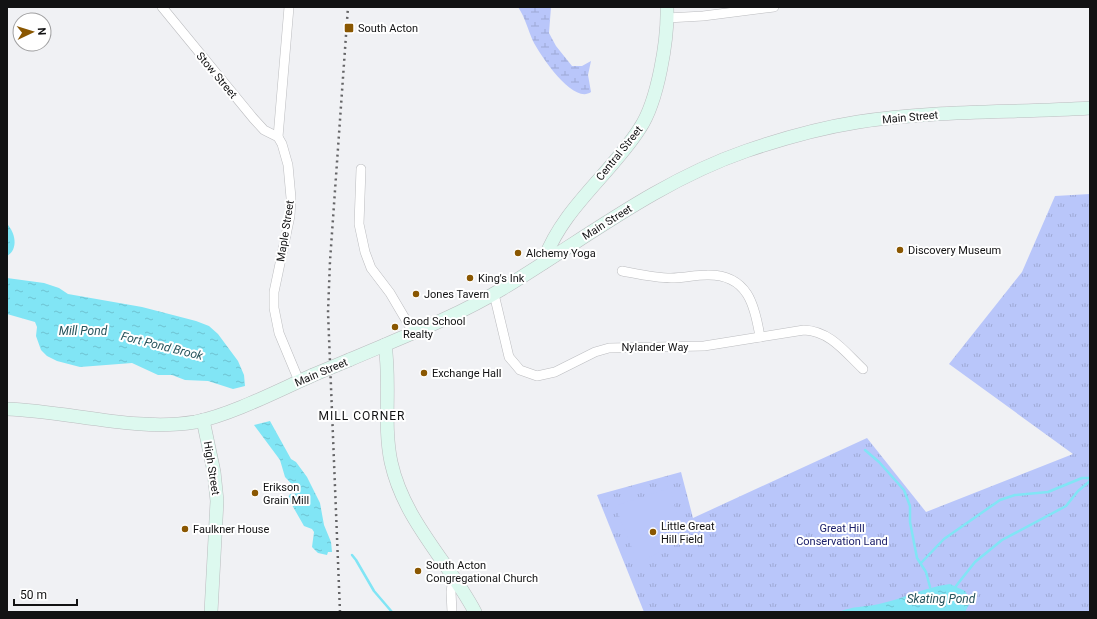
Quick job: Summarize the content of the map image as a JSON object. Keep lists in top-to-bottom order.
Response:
{
  "streets": {
    "main road": ["Main Street", "Central Street", "High Street"],
    "street": ["Stow Street", "Maple Street", "Nylander Way"]
  },
  "crossings": [
    ["Stow Street", "Maple Street"],
    ["Main Street", "Central Street"],
    ["Main Street", "Maple Street"],
    ["Main Street", "Nylander Way"],
    ["Main Street", "High Street"]
  ],
  "districts": ["MILL CORNER"],
  "water": ["Mill Pond", "Fort Pond Brook", "Skating Pond"],
  "parks": ["Great Hill Conservation Land"],
  "places": {
    "transit": ["South Acton"],
    "other": [
      "Discovery Museum",
      "Alchemy Yoga",
      "King's Ink",
      "Jones Tavern",
      "Good School Realty",
      "Exchange Hall",
      "Erikson Grain Mill",
      "Faulkner House",
      "Little Great Hill Field",
      "South Acton Congregational Church"
    ]
  },
  "scale_bar": "50 m",
  "north": "right"
}
